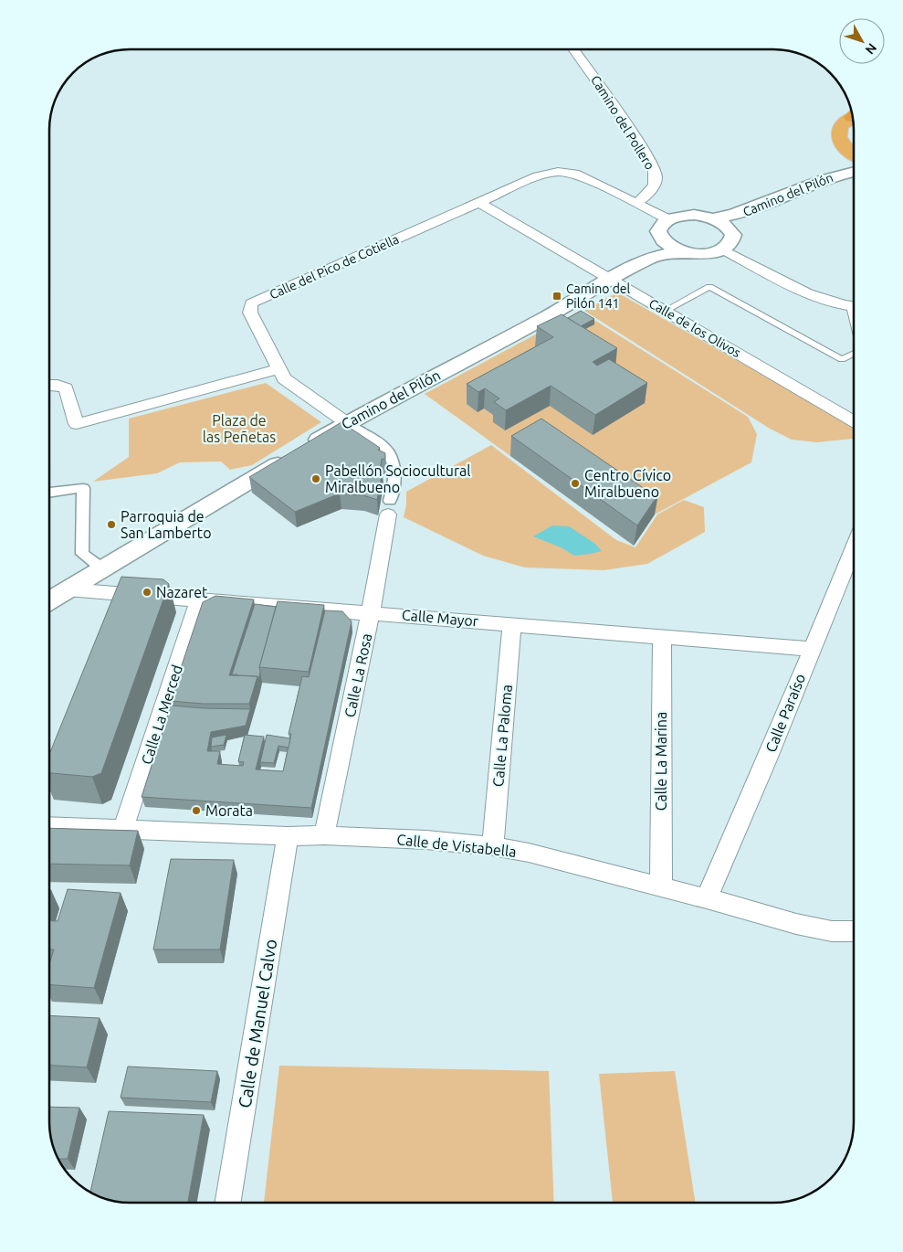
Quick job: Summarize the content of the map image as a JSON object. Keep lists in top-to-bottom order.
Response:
{
  "streets": {
    "street": [
      "Camino del Pollero",
      "Camino del Pilón",
      "Calle del Pico de Cotiella",
      "Calle de los Olivos",
      "Calle Mayor",
      "Calle La Rosa",
      "Calle Paraíso",
      "Calle La Merced",
      "Calle La Paloma",
      "Calle La Marina",
      "Calle de Vistabella",
      "Calle de Manuel Calvo"
    ]
  },
  "crossings": [
    ["Camino del Pollero", "Calle del Pico de Cotiella"],
    ["Camino del Pilón", "Calle del Pico de Cotiella"],
    ["Camino del Pilón", "Calle de los Olivos"],
    ["Camino del Pilón", "Calle Mayor"],
    ["Camino del Pilón", "Calle La Rosa"],
    ["Calle del Pico de Cotiella", "Calle de los Olivos"],
    ["Calle del Pico de Cotiella", "Calle La Rosa"],
    ["Calle Mayor", "Calle La Rosa"],
    ["Calle Mayor", "Calle Paraíso"],
    ["Calle Mayor", "Calle La Merced"],
    ["Calle Mayor", "Calle La Paloma"],
    ["Calle Mayor", "Calle La Marina"],
    ["Calle La Rosa", "Calle de Vistabella"],
    ["Calle Paraíso", "Calle de Vistabella"],
    ["Calle La Merced", "Calle de Vistabella"],
    ["Calle La Paloma", "Calle de Vistabella"],
    ["Calle La Marina", "Calle de Vistabella"],
    ["Calle de Vistabella", "Calle de Manuel Calvo"]
  ],
  "parks": ["Plaza de las Peñetas"],
  "places": {
    "transit": ["Camino del Pilón 141"],
    "other": [
      "Pabellón Sociocultural Miralbueno",
      "Centro Cívico Miralbueno",
      "Parroquia de San Lamberto",
      "Nazaret",
      "Morata"
    ]
  },
  "north": "bottom right"
}
